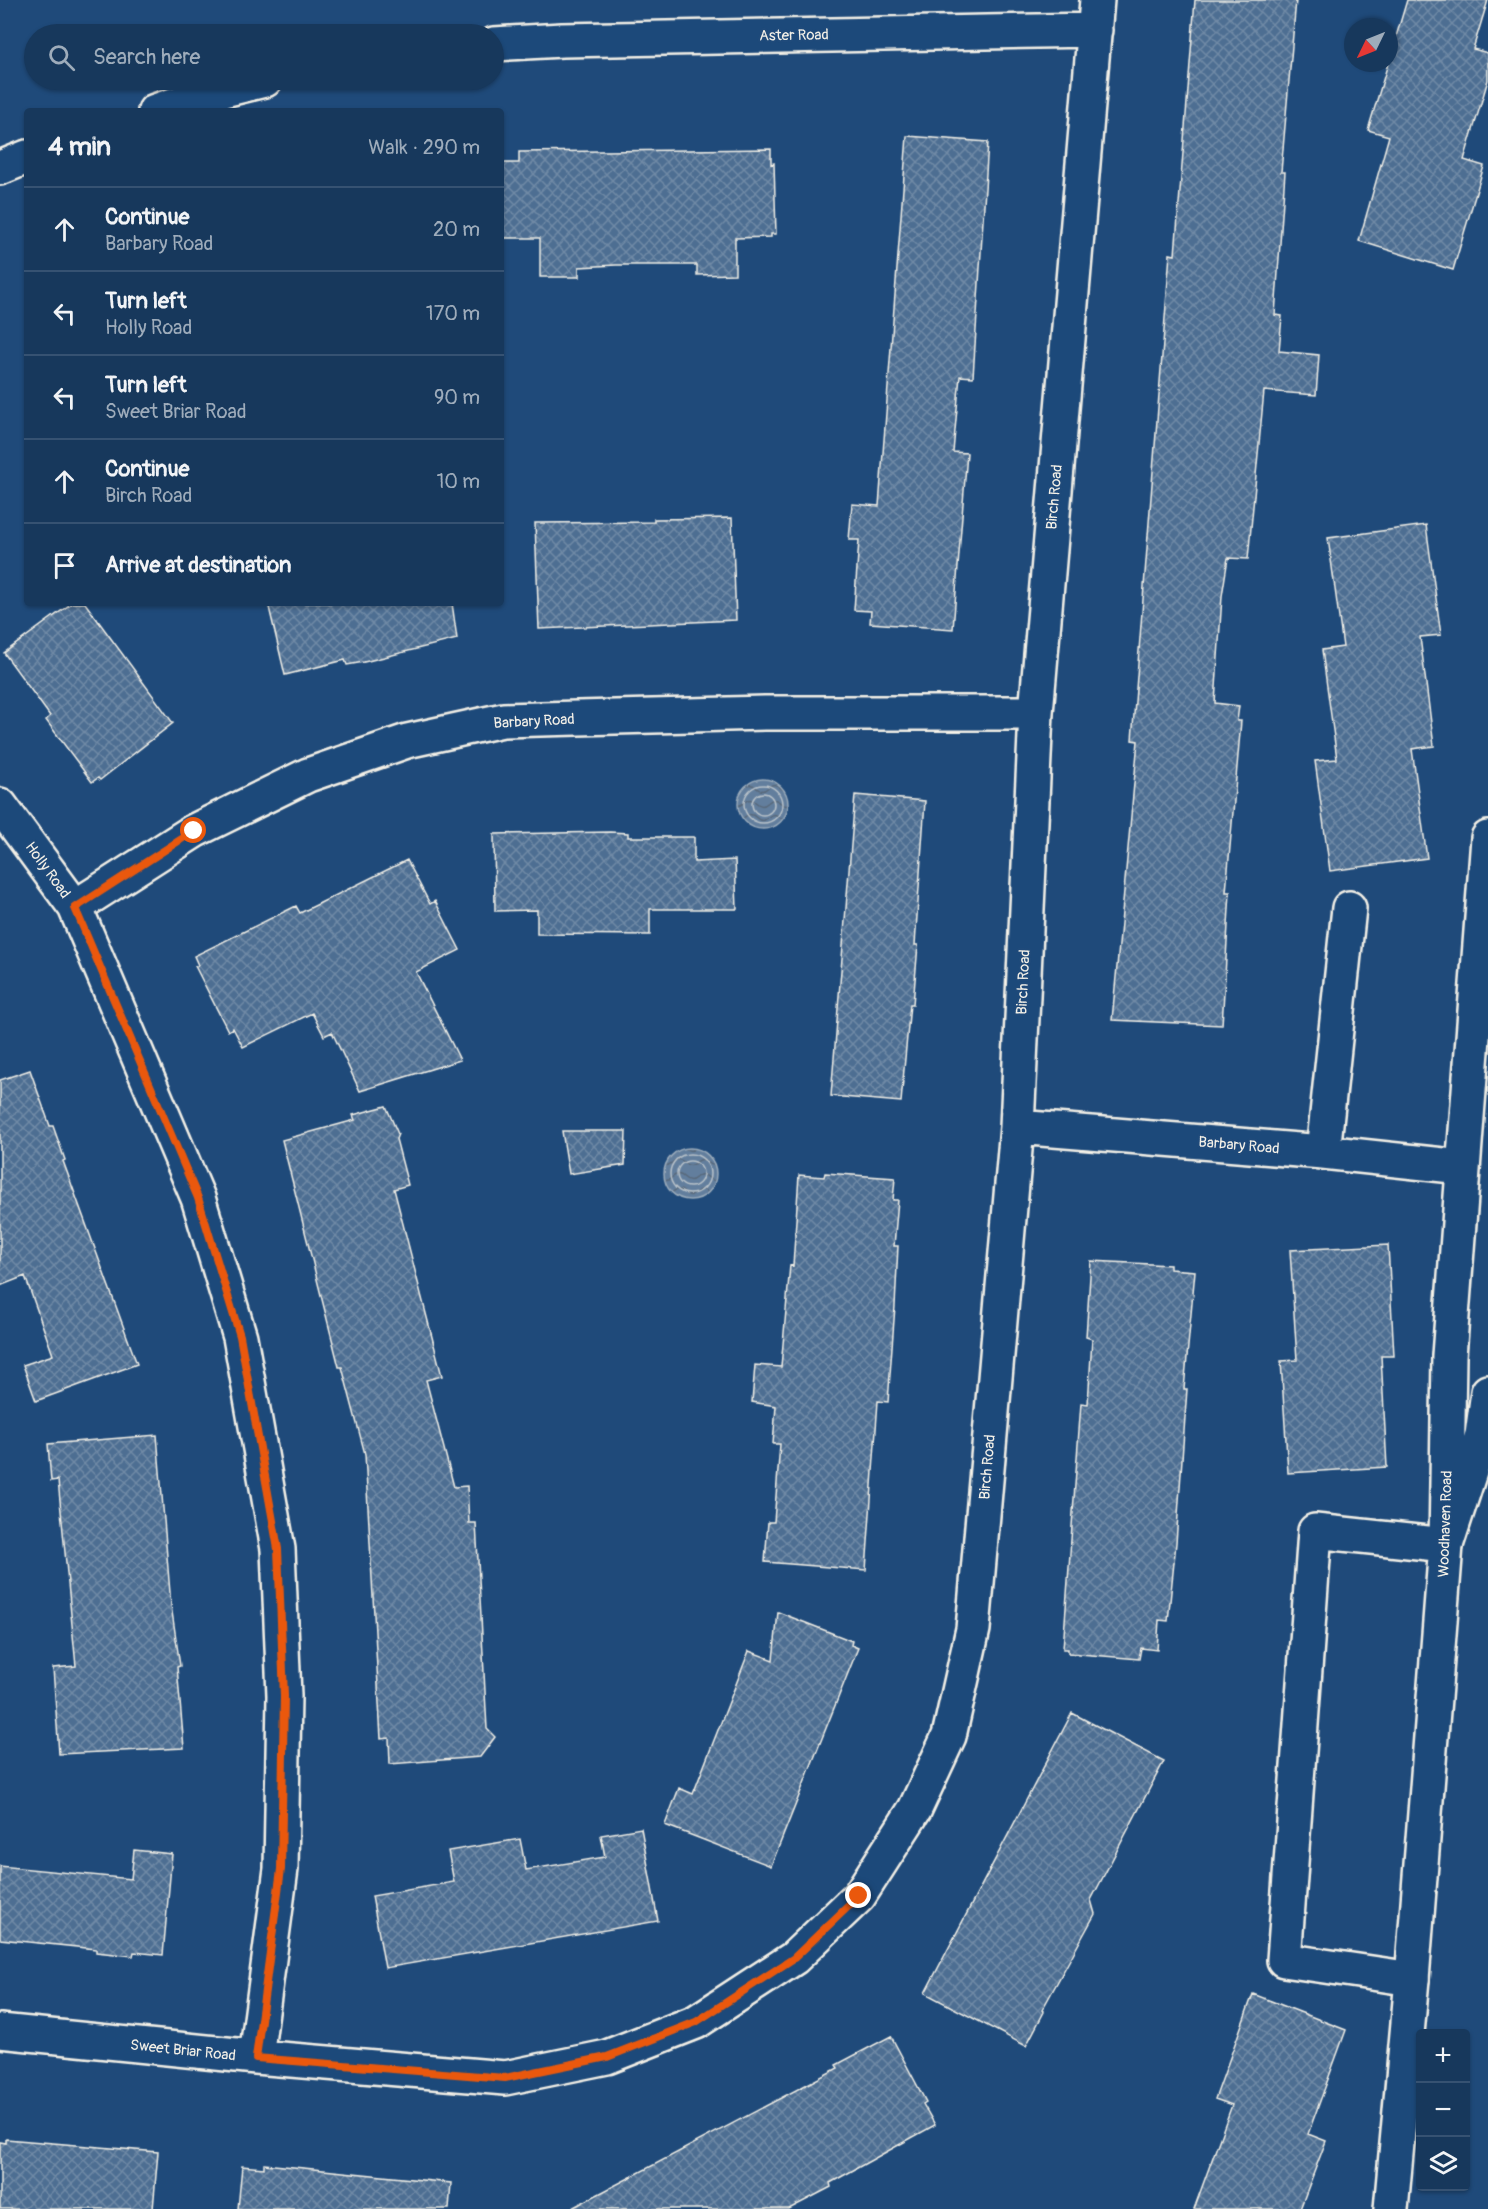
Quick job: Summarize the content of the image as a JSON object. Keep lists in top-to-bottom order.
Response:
{
  "streets": {
    "main road": [
      "Aster Road",
      "Birch Road",
      "Barbary Road",
      "Holly Road",
      "Woodhaven Road",
      "Sweet Briar Road"
    ]
  },
  "crossings": [
    ["Aster Road", "Birch Road"],
    ["Birch Road", "Barbary Road"],
    ["Birch Road", "Sweet Briar Road"],
    ["Barbary Road", "Holly Road"],
    ["Barbary Road", "Woodhaven Road"],
    ["Holly Road", "Sweet Briar Road"]
  ],
  "north": "bottom left",
  "page": {
    "search": "Search here",
    "heading": ["4 min", "Walk · 290 m"],
    "list": [
      ["Continue", "Barbary Road", "20 m"],
      ["Turn left", "Holly Road", "170 m"],
      ["Turn left", "Sweet Briar Road", "90 m"],
      ["Continue", "Birch Road", "10 m"],
      "Arrive at destination"
    ],
    "map_buttons": ["+", "−"]
  }
}
